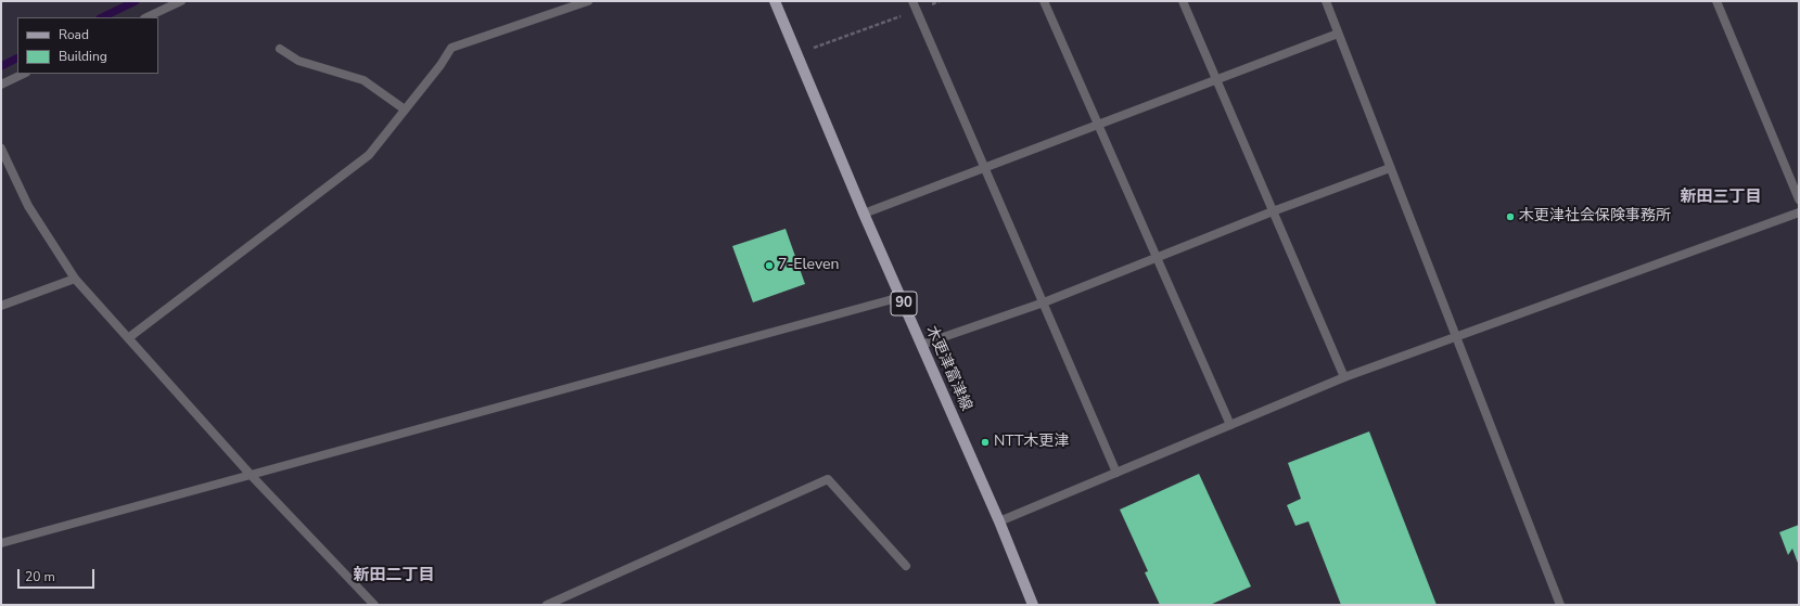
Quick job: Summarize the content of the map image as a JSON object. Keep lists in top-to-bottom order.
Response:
{
  "streets": {
    "main road": ["90", "木更津富津線"]
  },
  "districts": ["新田三丁目", "新田二丁目"],
  "places": ["木更津社会保険事務所", "7-Eleven", "NTT木更津"],
  "legend": ["Road", "Building"],
  "scale_bar": "20 m"
}
